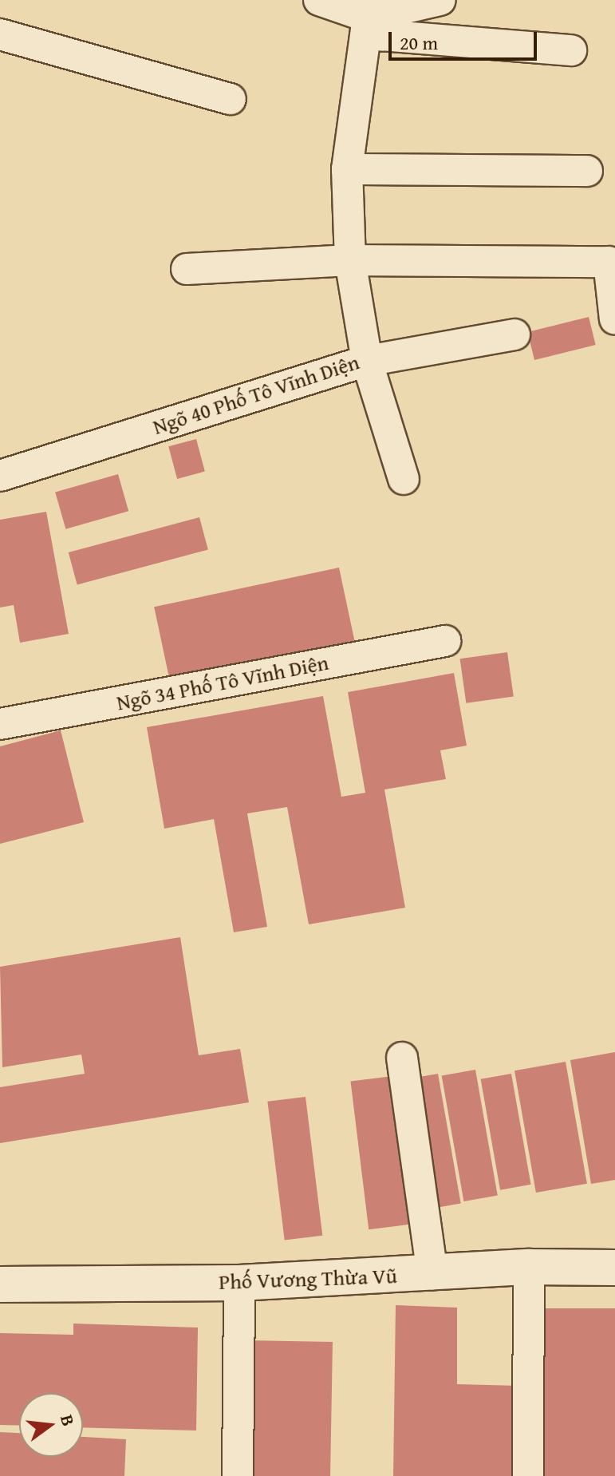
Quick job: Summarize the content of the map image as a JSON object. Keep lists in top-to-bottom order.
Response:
{
  "streets": {
    "street": ["Phố Vương Thừa Vũ"],
    "lane": ["Ngõ 40 Phố Tô Vĩnh Diện", "Ngõ 34 Phố Tô Vĩnh Diện"]
  },
  "scale_bar": "20 m",
  "north": "right"
}
